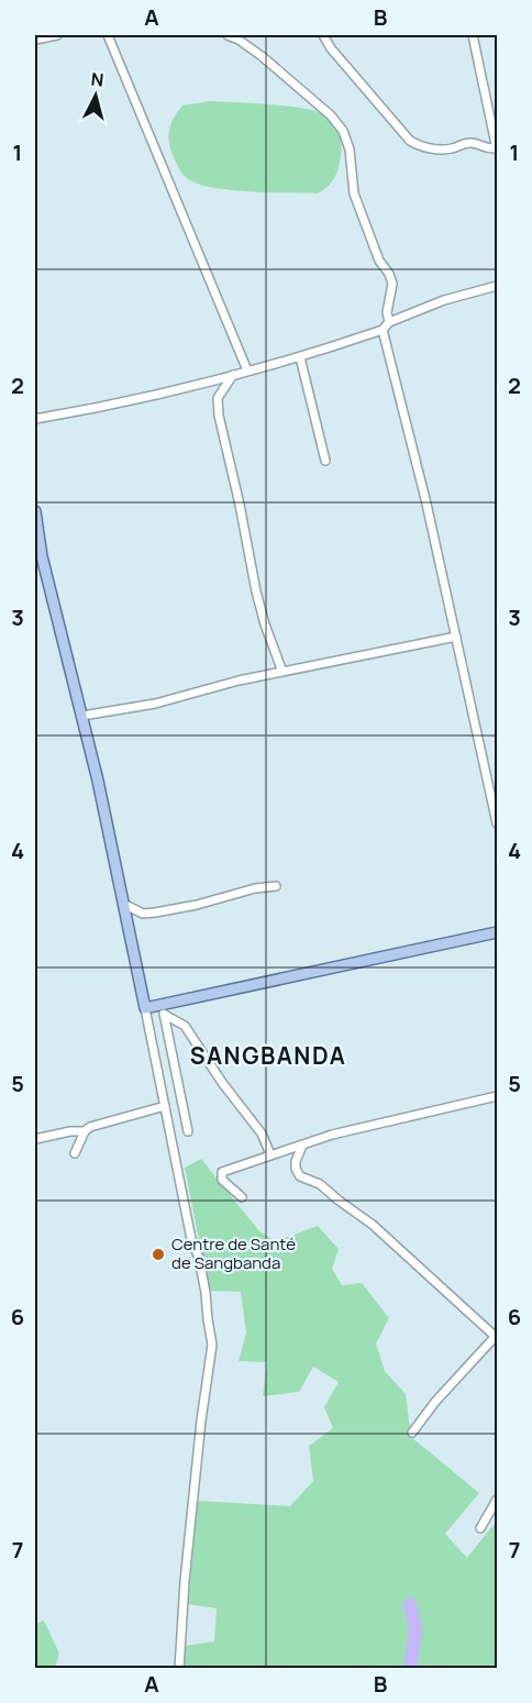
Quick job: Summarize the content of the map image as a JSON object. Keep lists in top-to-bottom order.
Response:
{
  "districts": ["SANGBANDA"],
  "places": ["Centre de Santé de Sangbanda"],
  "north": "top",
  "grid": {
    "columns": ["A", "B"],
    "rows": [
      "1",
      "2",
      "3",
      "4",
      "5",
      "6",
      "7"
    ]
  }
}
